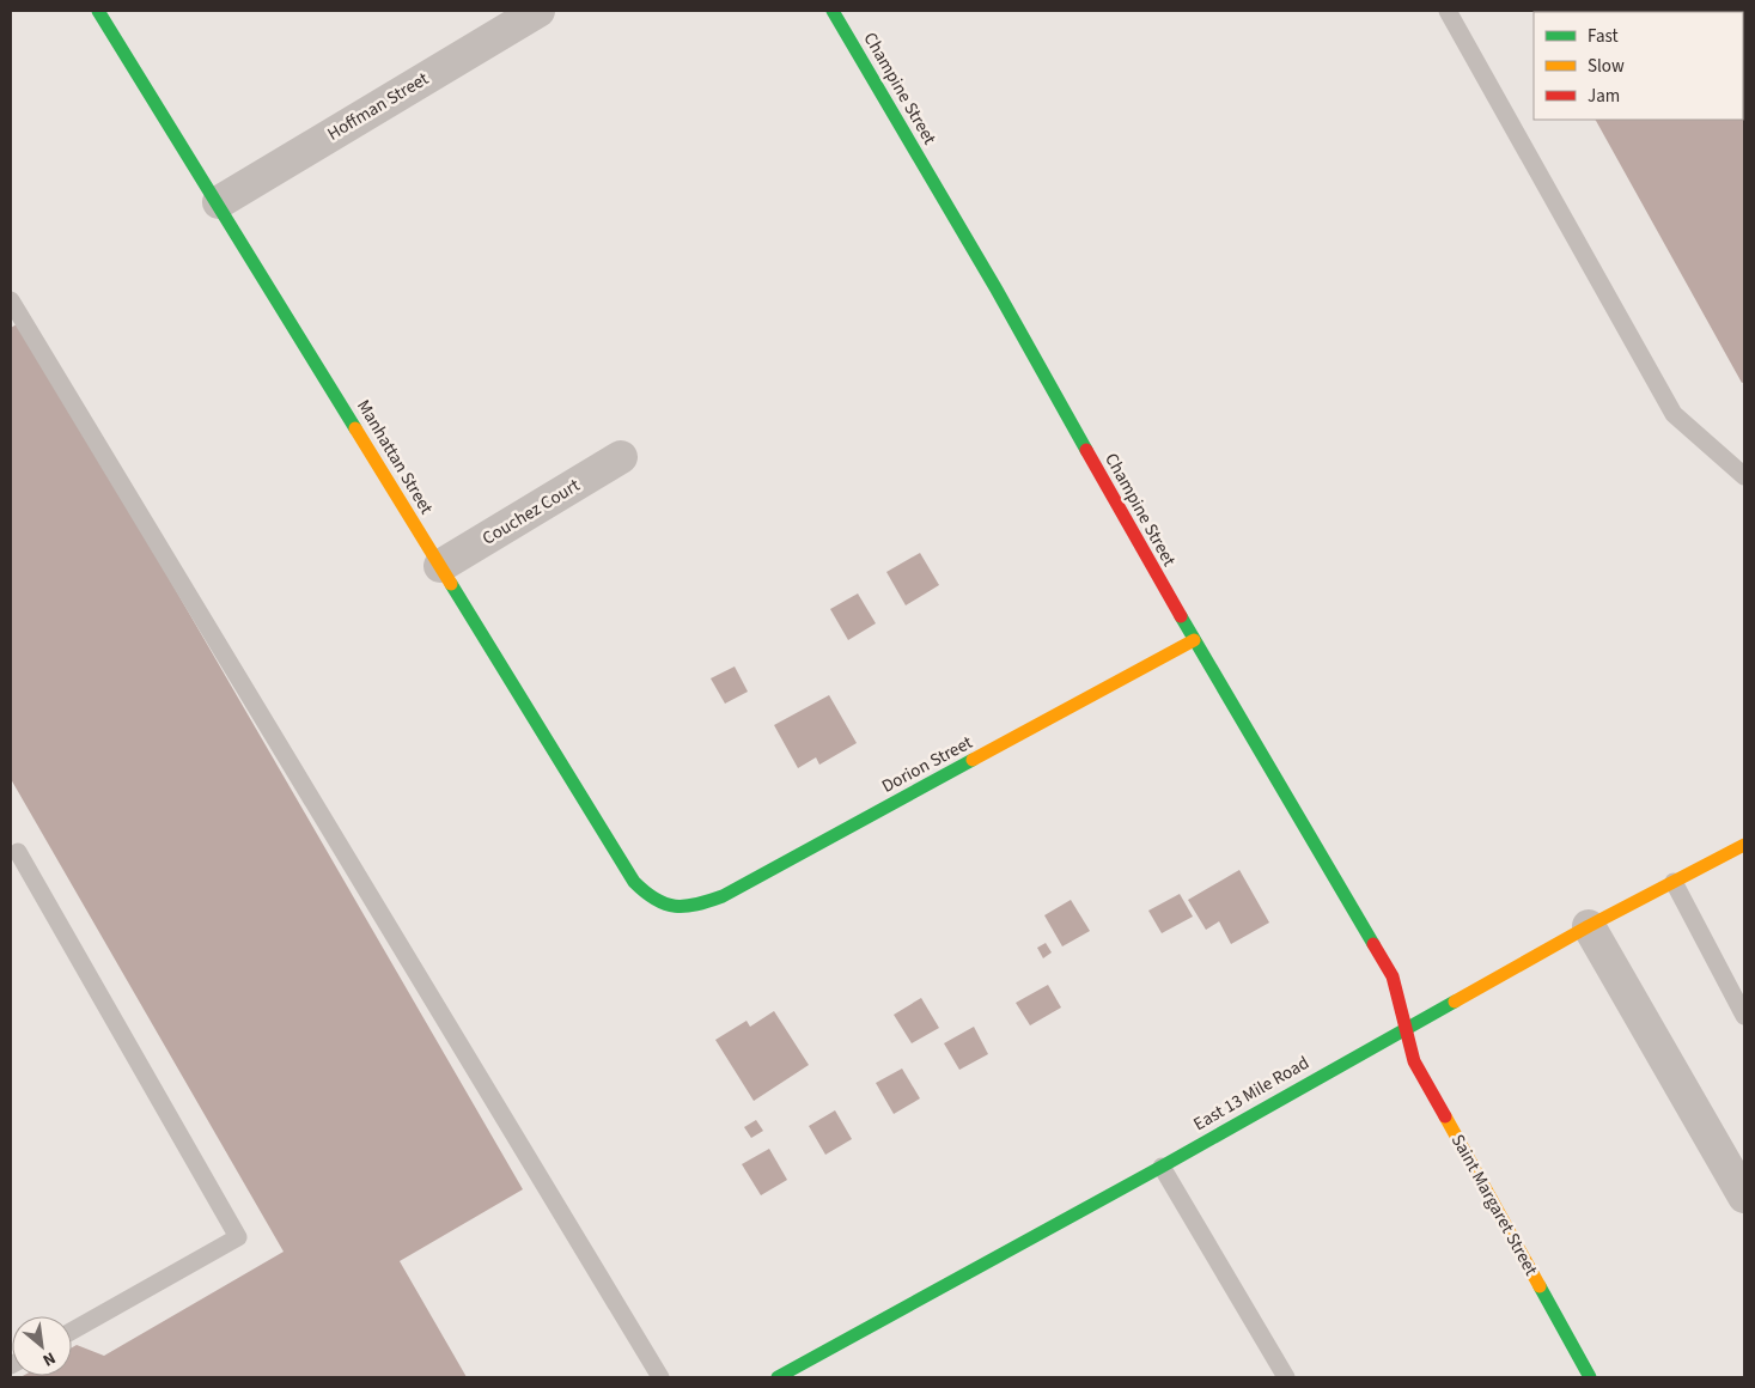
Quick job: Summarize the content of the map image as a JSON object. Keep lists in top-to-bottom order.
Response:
{
  "streets": {
    "street": [
      "Champine Street",
      "Hoffman Street",
      "Manhattan Street",
      "Couchez Court",
      "Dorion Street",
      "East 13 Mile Road",
      "Saint Margaret Street"
    ]
  },
  "crossings": [
    ["Champine Street", "Dorion Street"],
    ["Champine Street", "East 13 Mile Road"],
    ["Champine Street", "Saint Margaret Street"],
    ["Hoffman Street", "Manhattan Street"],
    ["Manhattan Street", "Couchez Court"],
    ["Manhattan Street", "Dorion Street"],
    ["East 13 Mile Road", "Saint Margaret Street"]
  ],
  "legend": ["Fast", "Slow", "Jam"],
  "north": "bottom right"
}
